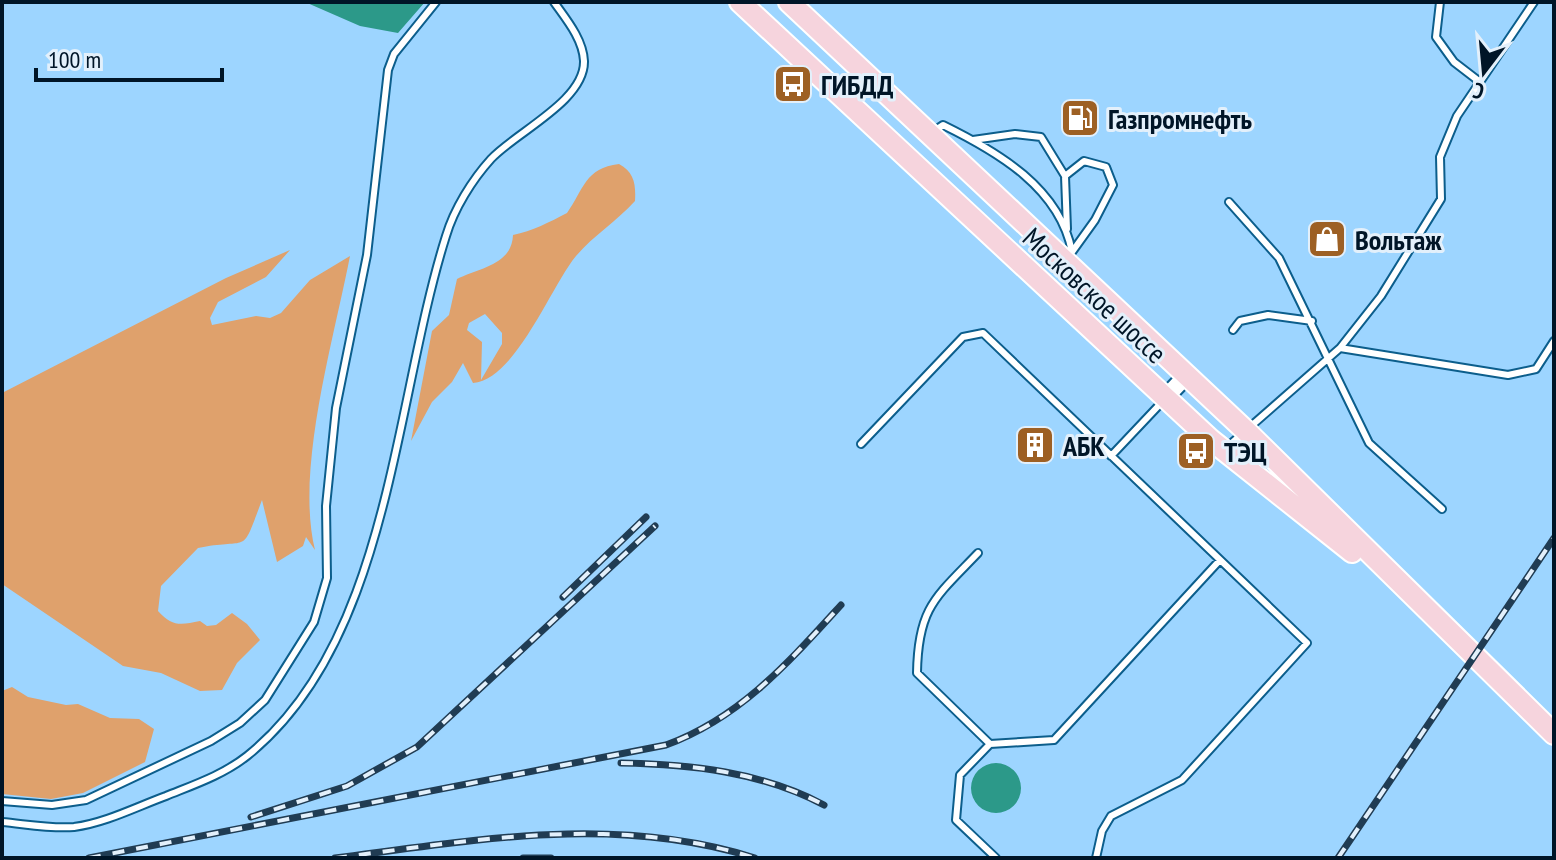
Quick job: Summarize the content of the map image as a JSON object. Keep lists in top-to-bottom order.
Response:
{
  "streets": {
    "main road": ["Московское шоссе"]
  },
  "places": {
    "bus stop": ["ГИБДД", "ТЭЦ"],
    "fuel station": ["Газпромнефть"],
    "shop": ["Вольтаж"],
    "building": ["АБК"]
  },
  "scale_bar": "100 m",
  "north": "bottom"
}
